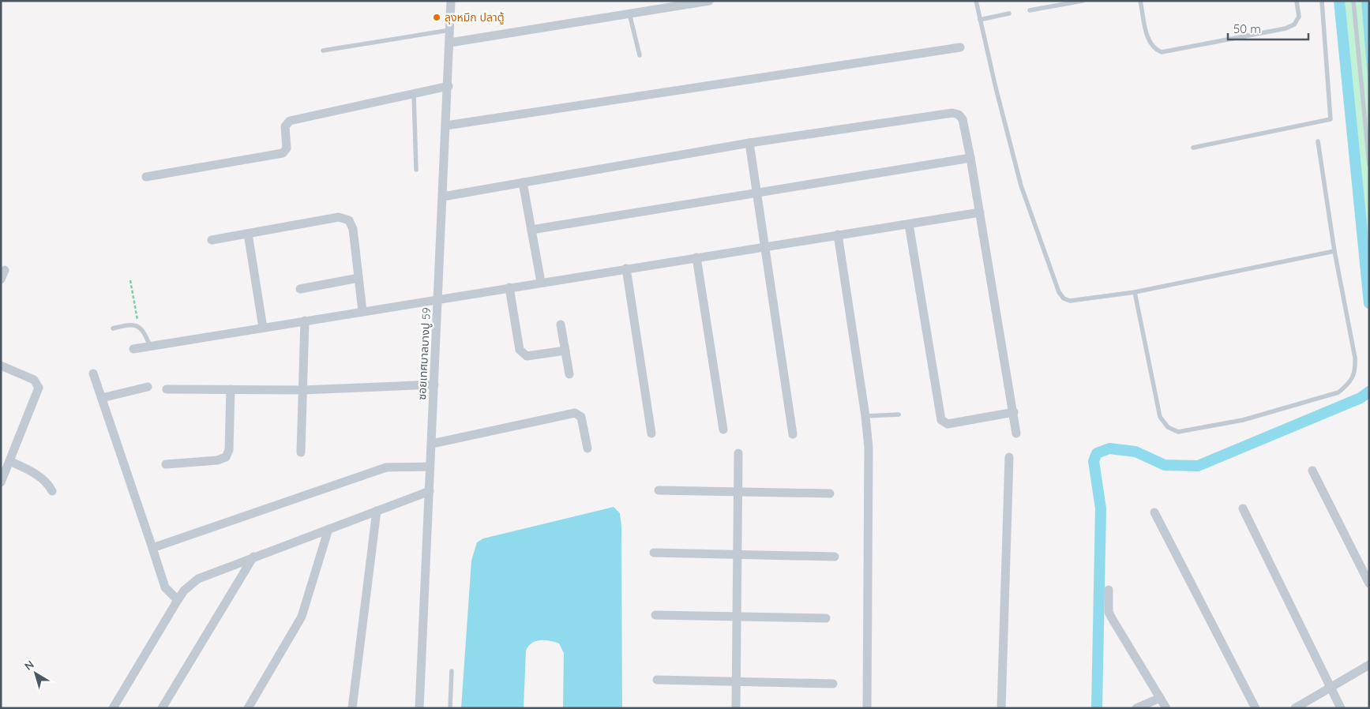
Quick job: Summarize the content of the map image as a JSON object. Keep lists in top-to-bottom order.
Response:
{
  "streets": {
    "street": ["ซอยเทศบาลบางปู 59"]
  },
  "places": ["ลุงหมึก ปลาตู้"],
  "scale_bar": "50 m",
  "north": "top left"
}
